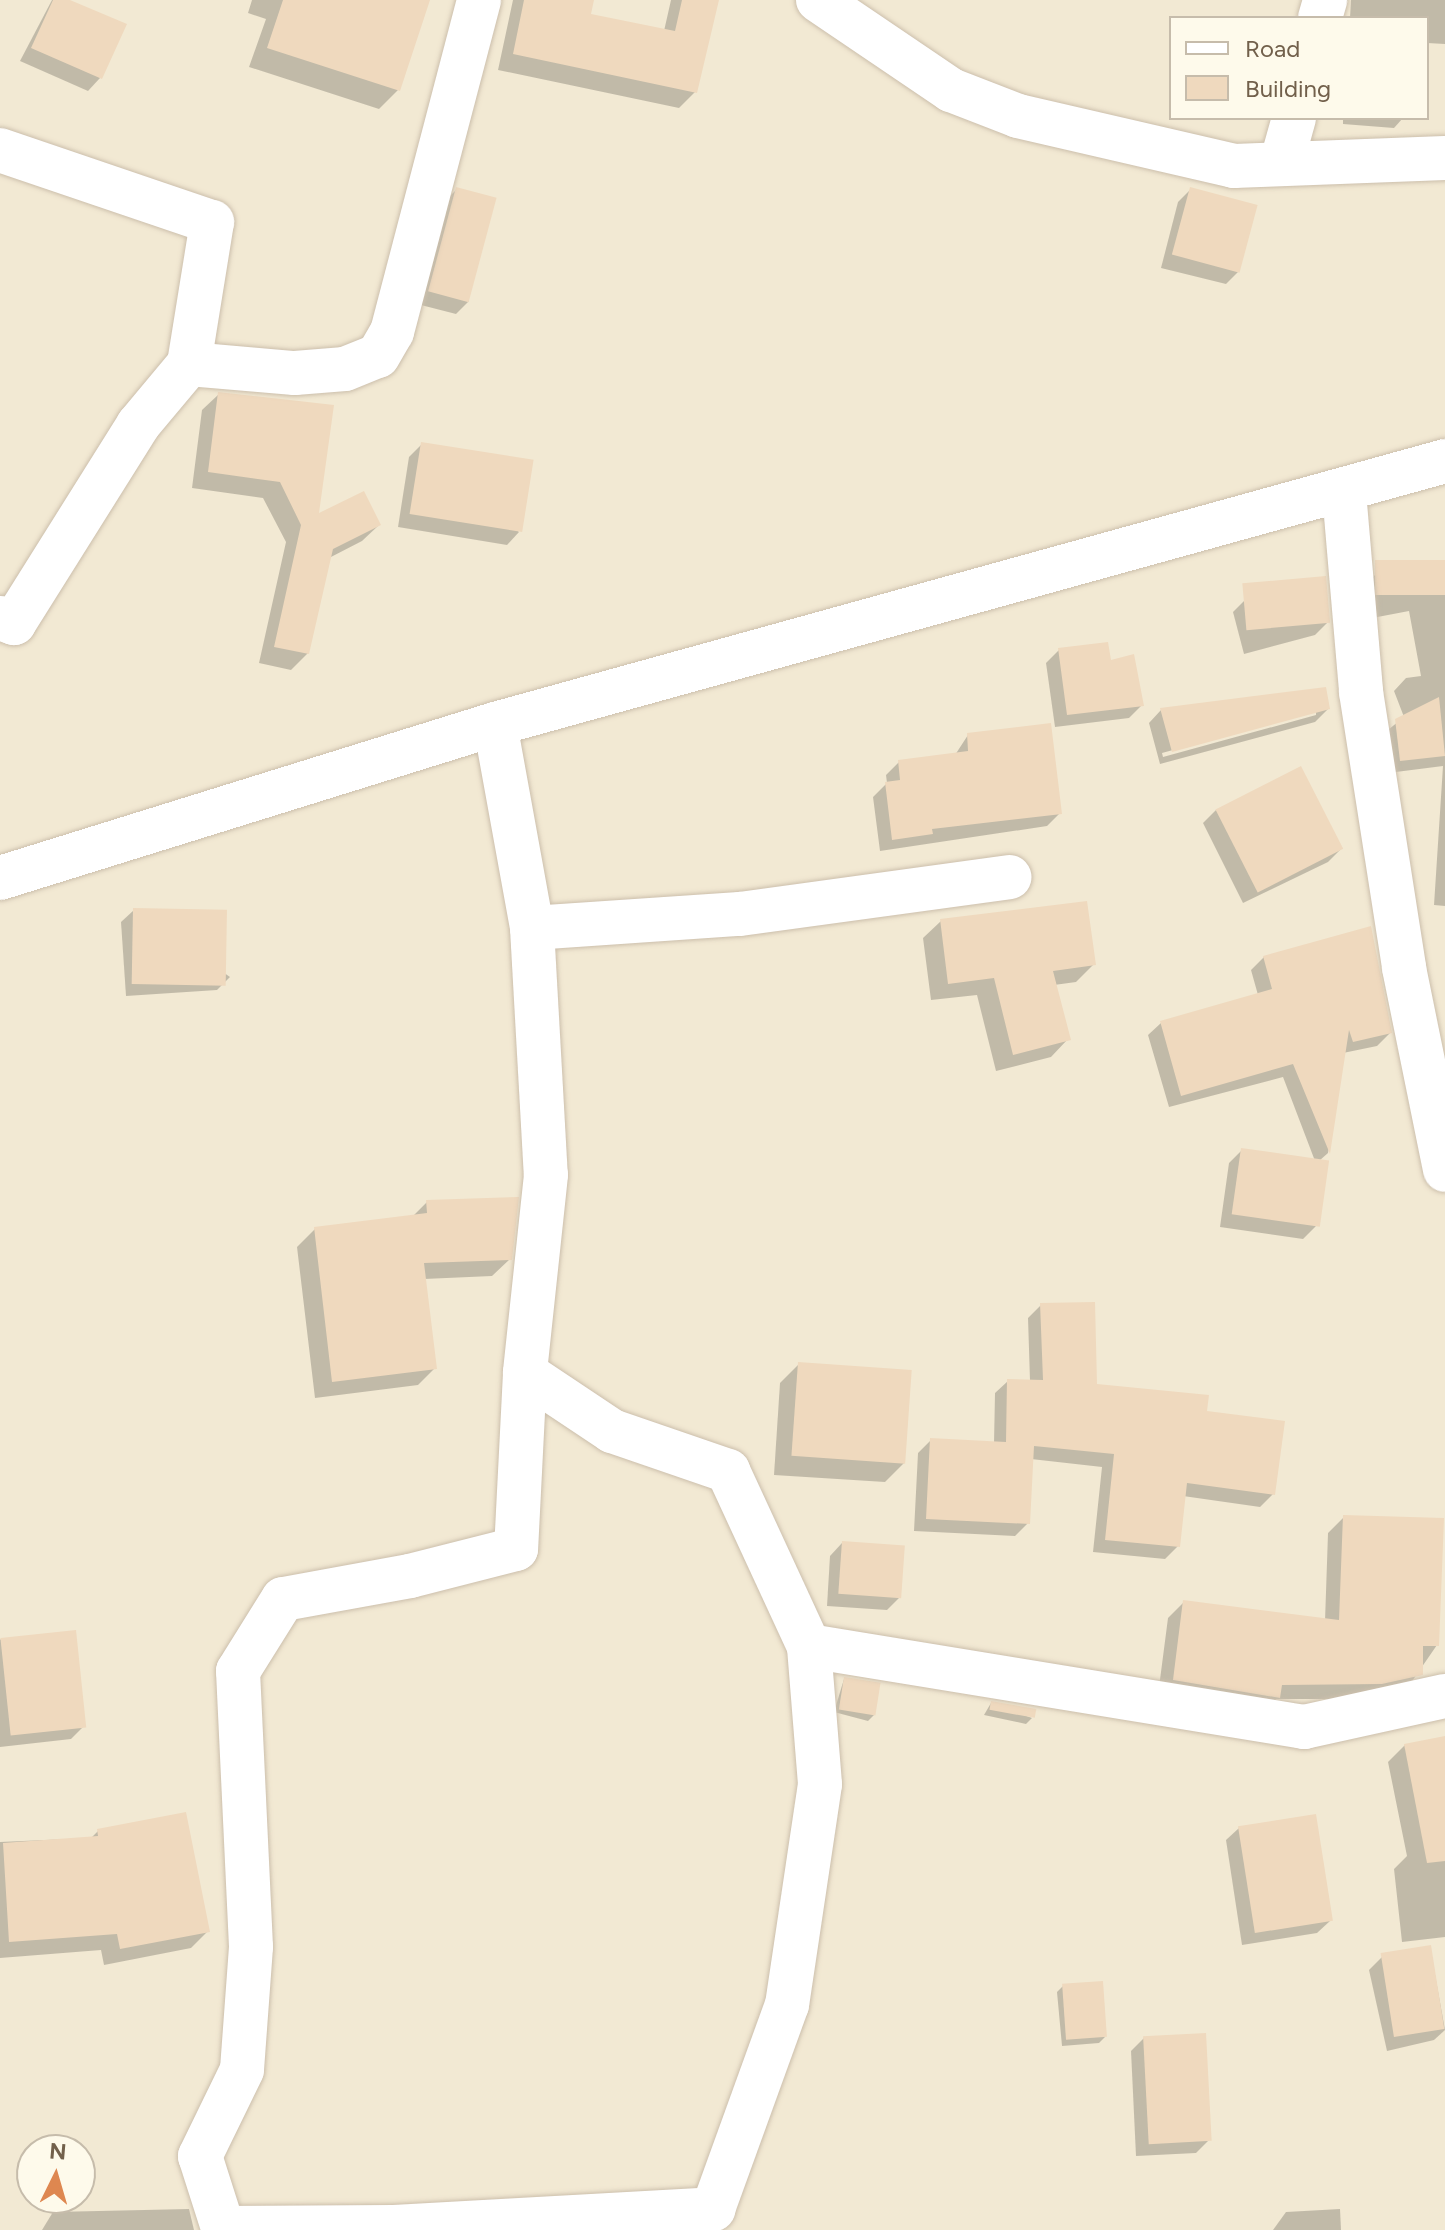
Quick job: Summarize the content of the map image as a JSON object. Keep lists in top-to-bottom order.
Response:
{
  "legend": ["Road", "Building"],
  "north": "top"
}
